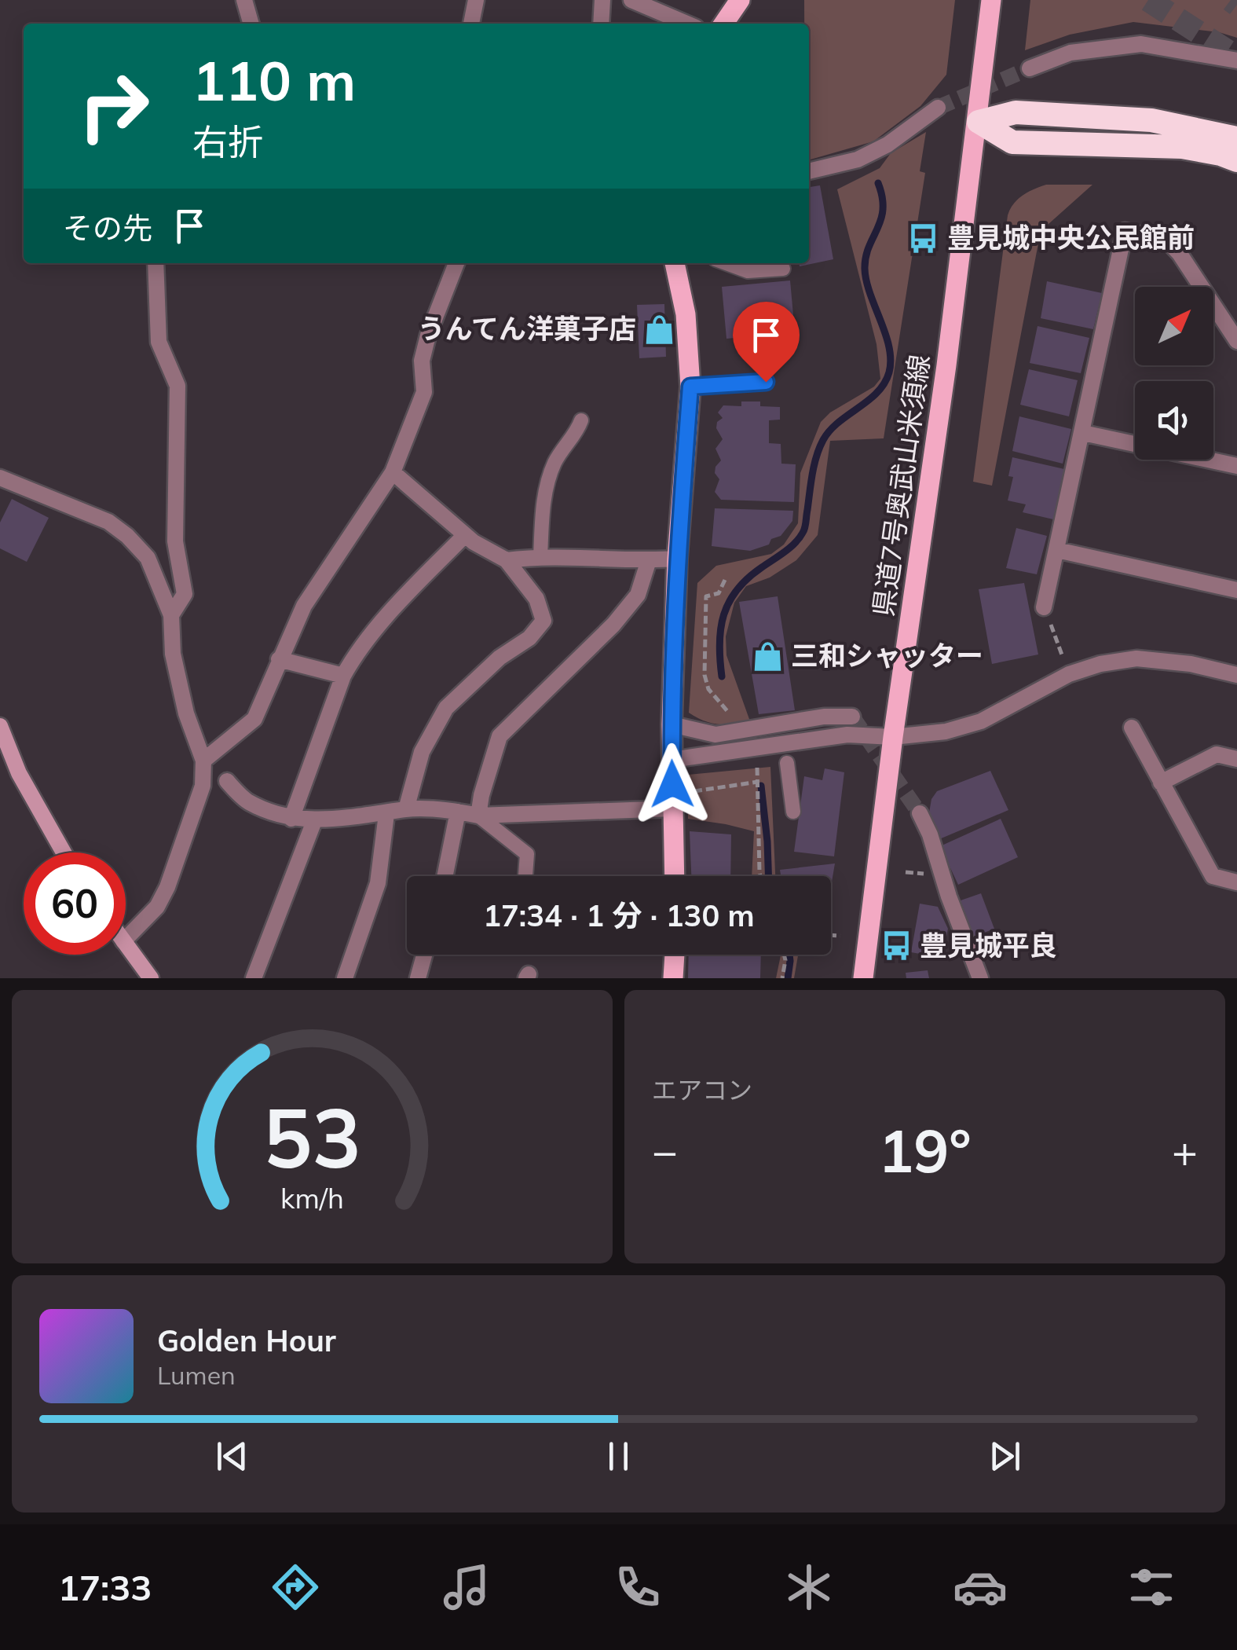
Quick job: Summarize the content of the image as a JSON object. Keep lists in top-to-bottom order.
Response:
{
  "streets": {
    "main road": ["県道7号奥武山米須線"]
  },
  "places": {
    "bus stop": ["豊見城中央公民館前", "豊見城平良"],
    "shop": ["うんてん洋菓子店", "三和シャッター"]
  },
  "north": "top right",
  "page": {
    "turn": ["110 m", "右折"],
    "then": "その先",
    "limit": "60",
    "trip": "17:34 · 1 分 · 130 m",
    "tile": "エアコン",
    "heat": ["−", "19°", "+"],
    "song": ["Golden Hour", "Lumen"],
    "tabs": "17:33",
    "gauge": ["53", "km/h"]
  }
}
